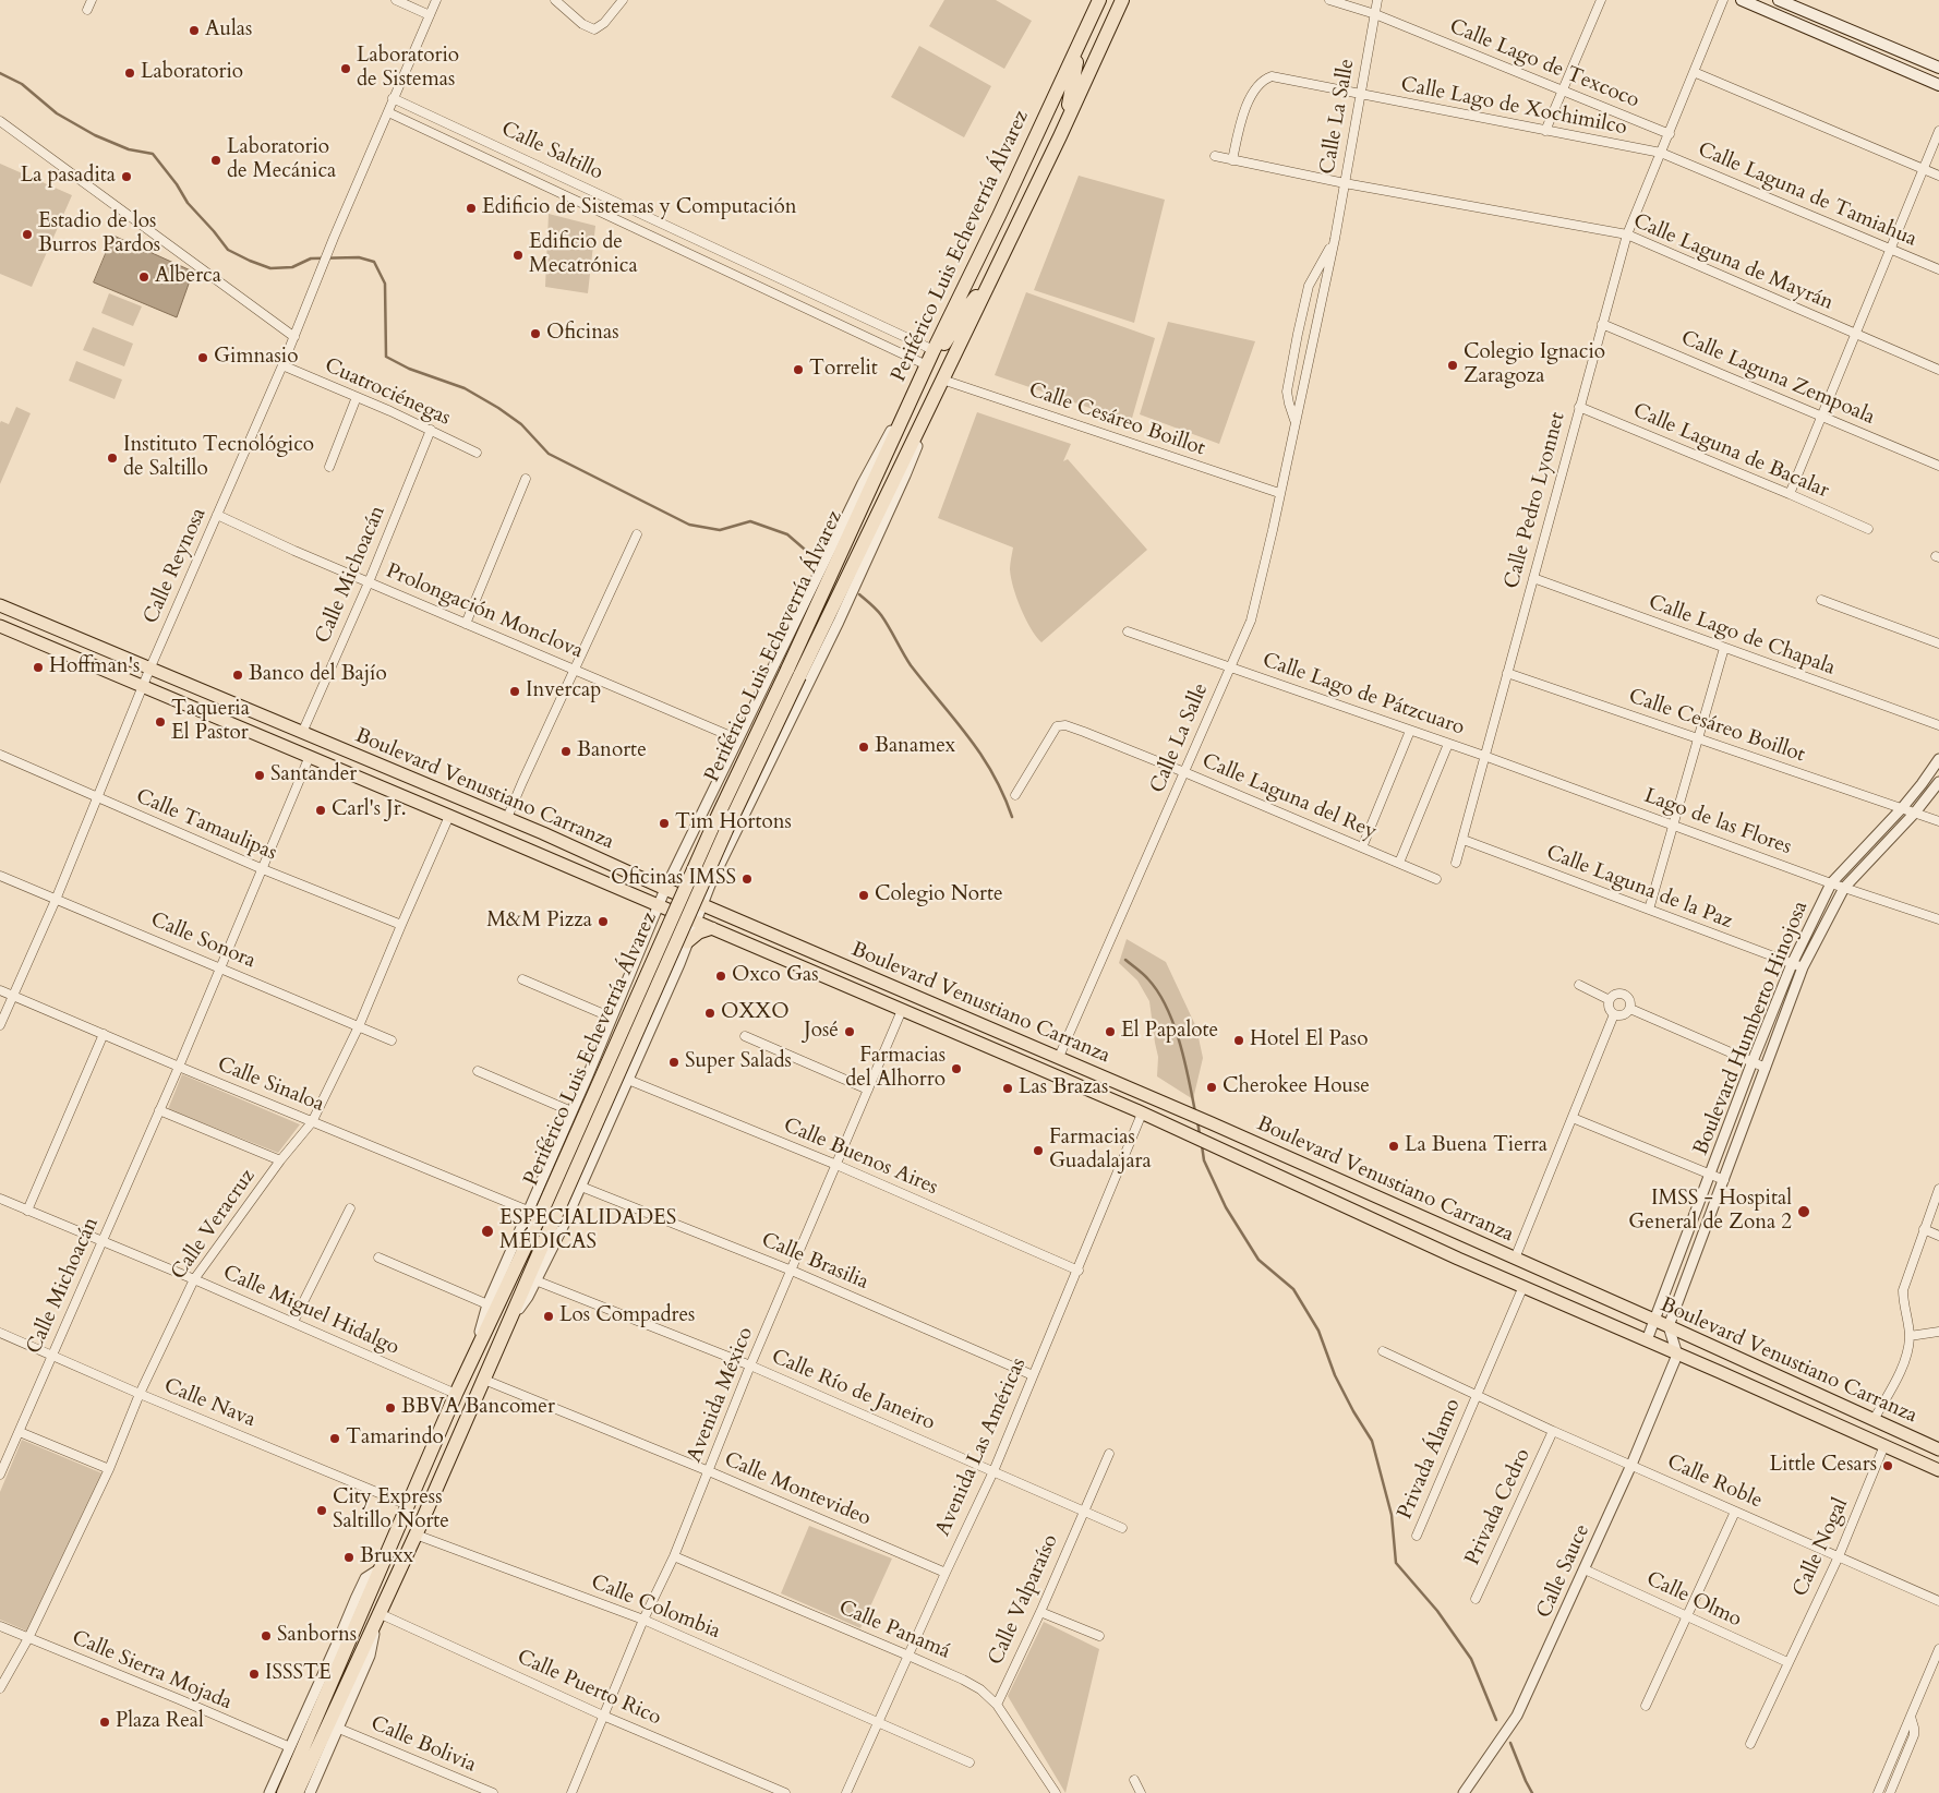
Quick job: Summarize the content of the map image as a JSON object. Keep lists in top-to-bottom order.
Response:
{
  "streets": {
    "highway": ["Periférico Luis Echeverría Álvarez"],
    "main road": ["Boulevard Venustiano Carranza"],
    "street": [
      "Calle Lago de Texcoco",
      "Calle Lago de Xochimilco",
      "Calle La Salle",
      "Calle Saltillo",
      "Calle Laguna de Tamiahua",
      "Calle Laguna de Mayrán",
      "Calle Laguna Zempoala",
      "Cuatrociénegas",
      "Calle Cesáreo Boillot",
      "Calle Laguna de Bacalar",
      "Calle Pedro Lyonnet",
      "Calle Reynosa",
      "Calle Michoacán",
      "Prolongación Monclova",
      "Calle Lago de Chapala",
      "Calle Lago de Pátzcuaro",
      "Calle Laguna del Rey",
      "Lago de las Flores",
      "Calle Tamaulipas",
      "Calle Laguna de la Paz",
      "Calle Sonora",
      "Boulevard Humberto Hinojosa",
      "Calle Sinaloa",
      "Calle Buenos Aires",
      "Calle Veracruz",
      "Calle Brasilia",
      "Calle Miguel Hidalgo",
      "Calle Río de Janeiro",
      "Avenida México",
      "Calle Nava",
      "Avenida Las Américas",
      "Privada Álamo",
      "Calle Roble",
      "Calle Montevideo",
      "Privada Cedro",
      "Calle Nogal",
      "Calle Sauce",
      "Calle Valparaíso",
      "Calle Olmo",
      "Calle Colombia",
      "Calle Panamá",
      "Calle Sierra Mojada",
      "Calle Puerto Rico",
      "Calle Bolivia"
    ]
  },
  "crossings": [
    ["Calle Lago de Texcoco", "Calle La Salle"],
    ["Calle Lago de Texcoco", "Calle Pedro Lyonnet"],
    ["Calle Lago de Xochimilco", "Calle La Salle"],
    ["Calle Lago de Xochimilco", "Calle Laguna de Tamiahua"],
    ["Calle Lago de Xochimilco", "Calle Laguna de Mayrán"],
    ["Calle Lago de Xochimilco", "Calle Pedro Lyonnet"],
    ["Calle La Salle", "Calle Laguna de Mayrán"],
    ["Calle La Salle", "Calle Cesáreo Boillot"],
    ["Calle La Salle", "Calle Lago de Pátzcuaro"],
    ["Calle La Salle", "Boulevard Venustiano Carranza"],
    ["Calle La Salle", "Calle Laguna del Rey"],
    ["Calle Saltillo", "Periférico Luis Echeverría Álvarez"],
    ["Calle Saltillo", "Calle Reynosa"],
    ["Calle Laguna de Tamiahua", "Calle Pedro Lyonnet"],
    ["Periférico Luis Echeverría Álvarez", "Calle Cesáreo Boillot"],
    ["Periférico Luis Echeverría Álvarez", "Boulevard Venustiano Carranza"],
    ["Periférico Luis Echeverría Álvarez", "Calle Sinaloa"],
    ["Periférico Luis Echeverría Álvarez", "Calle Buenos Aires"],
    ["Periférico Luis Echeverría Álvarez", "Calle Brasilia"],
    ["Periférico Luis Echeverría Álvarez", "Calle Miguel Hidalgo"],
    ["Periférico Luis Echeverría Álvarez", "Calle Río de Janeiro"],
    ["Periférico Luis Echeverría Álvarez", "Calle Nava"],
    ["Periférico Luis Echeverría Álvarez", "Calle Montevideo"],
    ["Periférico Luis Echeverría Álvarez", "Calle Colombia"],
    ["Periférico Luis Echeverría Álvarez", "Calle Puerto Rico"],
    ["Calle Laguna de Mayrán", "Calle Pedro Lyonnet"],
    ["Calle Laguna Zempoala", "Calle Pedro Lyonnet"],
    ["Cuatrociénegas", "Calle Reynosa"],
    ["Cuatrociénegas", "Calle Michoacán"],
    ["Calle Cesáreo Boillot", "Calle Pedro Lyonnet"],
    ["Calle Cesáreo Boillot", "Boulevard Humberto Hinojosa"],
    ["Calle Laguna de Bacalar", "Calle Pedro Lyonnet"],
    ["Calle Pedro Lyonnet", "Calle Lago de Chapala"],
    ["Calle Pedro Lyonnet", "Calle Lago de Pátzcuaro"],
    ["Calle Pedro Lyonnet", "Lago de las Flores"],
    ["Calle Pedro Lyonnet", "Calle Laguna de la Paz"],
    ["Calle Reynosa", "Prolongación Monclova"],
    ["Calle Reynosa", "Boulevard Venustiano Carranza"],
    ["Calle Reynosa", "Calle Tamaulipas"],
    ["Calle Reynosa", "Calle Sonora"],
    ["Calle Reynosa", "Calle Sinaloa"],
    ["Calle Michoacán", "Prolongación Monclova"],
    ["Calle Michoacán", "Boulevard Venustiano Carranza"],
    ["Calle Michoacán", "Calle Tamaulipas"],
    ["Calle Michoacán", "Calle Sonora"],
    ["Calle Michoacán", "Calle Sinaloa"],
    ["Calle Michoacán", "Calle Miguel Hidalgo"],
    ["Calle Michoacán", "Calle Nava"],
    ["Calle Lago de Pátzcuaro", "Lago de las Flores"],
    ["Boulevard Venustiano Carranza", "Boulevard Humberto Hinojosa"],
    ["Boulevard Venustiano Carranza", "Calle Veracruz"],
    ["Boulevard Venustiano Carranza", "Avenida México"],
    ["Boulevard Venustiano Carranza", "Avenida Las Américas"],
    ["Boulevard Venustiano Carranza", "Privada Álamo"],
    ["Boulevard Venustiano Carranza", "Calle Nogal"],
    ["Boulevard Venustiano Carranza", "Calle Sauce"],
    ["Lago de las Flores", "Boulevard Humberto Hinojosa"],
    ["Calle Tamaulipas", "Calle Veracruz"],
    ["Calle Laguna de la Paz", "Boulevard Humberto Hinojosa"],
    ["Calle Sonora", "Calle Veracruz"],
    ["Calle Sinaloa", "Calle Veracruz"],
    ["Calle Buenos Aires", "Avenida México"],
    ["Calle Buenos Aires", "Avenida Las Américas"],
    ["Calle Veracruz", "Calle Miguel Hidalgo"],
    ["Calle Veracruz", "Calle Nava"],
    ["Calle Veracruz", "Calle Sierra Mojada"],
    ["Calle Brasilia", "Avenida México"],
    ["Calle Brasilia", "Avenida Las Américas"],
    ["Calle Río de Janeiro", "Avenida México"],
    ["Calle Río de Janeiro", "Avenida Las Américas"],
    ["Calle Río de Janeiro", "Calle Valparaíso"],
    ["Avenida México", "Calle Montevideo"],
    ["Avenida México", "Calle Colombia"],
    ["Avenida México", "Calle Panamá"],
    ["Avenida México", "Calle Puerto Rico"],
    ["Avenida Las Américas", "Calle Montevideo"],
    ["Avenida Las Américas", "Calle Colombia"],
    ["Avenida Las Américas", "Calle Panamá"],
    ["Privada Álamo", "Calle Roble"],
    ["Calle Roble", "Privada Cedro"],
    ["Calle Roble", "Calle Nogal"],
    ["Calle Roble", "Calle Sauce"],
    ["Calle Nogal", "Calle Olmo"],
    ["Calle Sauce", "Calle Olmo"],
    ["Calle Valparaíso", "Calle Panamá"]
  ],
  "places": [
    "Aulas",
    "Laboratorio de Sistemas",
    "Laboratorio",
    "Laboratorio de Mecánica",
    "La pasadita",
    "Edificio de Sistemas y Computación",
    "Estadio de los Burros Pardos",
    "Edificio de Mecatrónica",
    "Alberca",
    "Oficinas",
    "Gimnasio",
    "Colegio Ignacio Zaragoza",
    "Torrelit",
    "Instituto Tecnológico de Saltillo",
    "Hoffman's",
    "Banco del Bajío",
    "Invercap",
    "Taqueria El Pastor",
    "Banamex",
    "Banorte",
    "Santander",
    "Carl's Jr.",
    "Tim Hortons",
    "Oficinas IMSS",
    "Colegio Norte",
    "M&M Pizza",
    "Oxco Gas",
    "OXXO",
    "José",
    "El Papalote",
    "Hotel El Paso",
    "Super Salads",
    "Farmacias del Alhorro",
    "Cherokee House",
    "Las Brazas",
    "La Buena Tierra",
    "Farmacias Guadalajara",
    "IMSS - Hospital General de Zona 2",
    "ESPECIALIDADES MÉDICAS",
    "Los Compadres",
    "BBVA Bancomer",
    "Tamarindo",
    "Little Cesars",
    "City Express Saltillo Norte",
    "Bruxx",
    "Sanborns",
    "ISSSTE",
    "Plaza Real"
  ]
}
